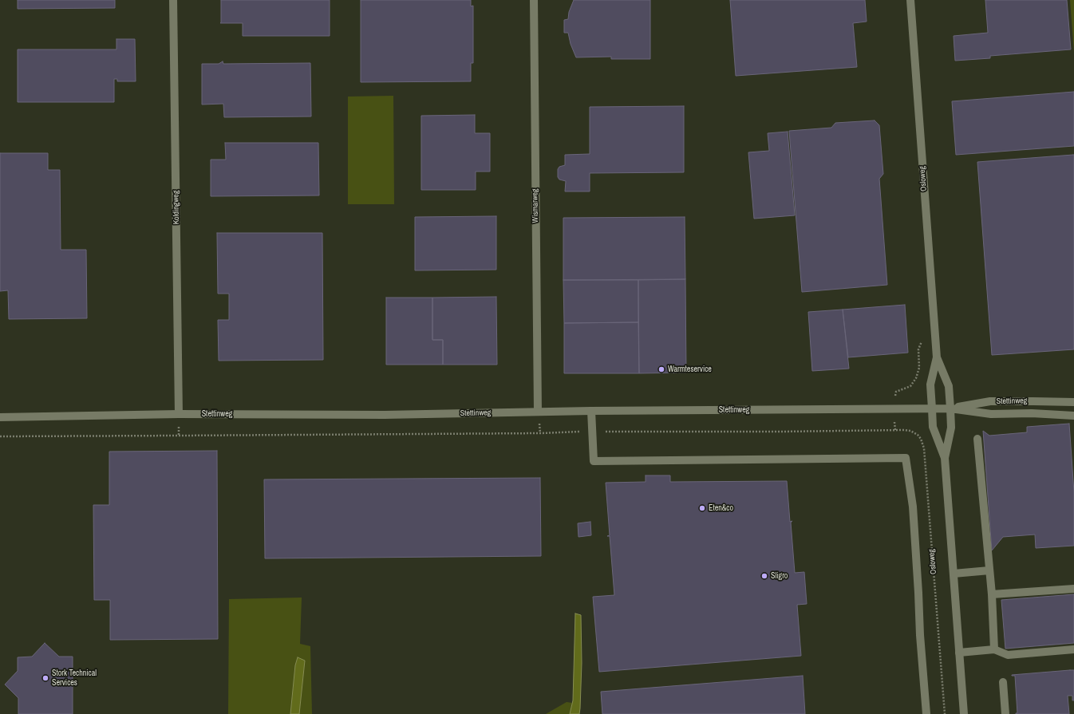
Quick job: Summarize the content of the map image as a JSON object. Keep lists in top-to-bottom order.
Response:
{
  "streets": {
    "street": [
      "Osloweg",
      "Wismarweg",
      "Koldingweg",
      "Stettinweg"
    ]
  },
  "crossings": [
    ["Osloweg", "Stettinweg"],
    ["Wismarweg", "Stettinweg"],
    ["Koldingweg", "Stettinweg"]
  ],
  "places": [
    "Warmteservice",
    "Eten&co",
    "Sligro",
    "Stork Technical Services"
  ]
}
